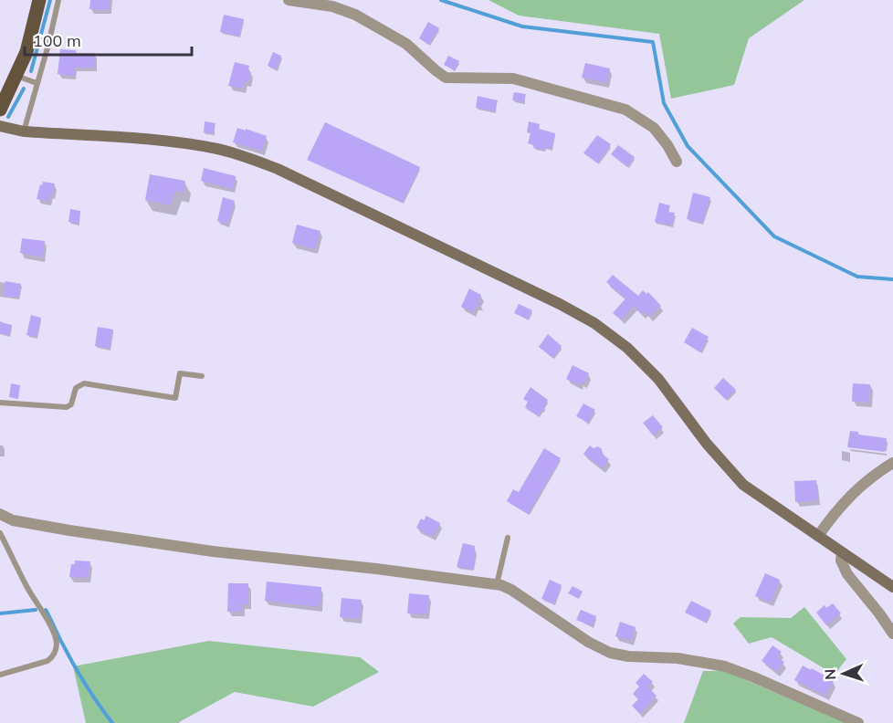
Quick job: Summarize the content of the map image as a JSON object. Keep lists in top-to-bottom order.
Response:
{
  "scale_bar": "100 m",
  "north": "left"
}
